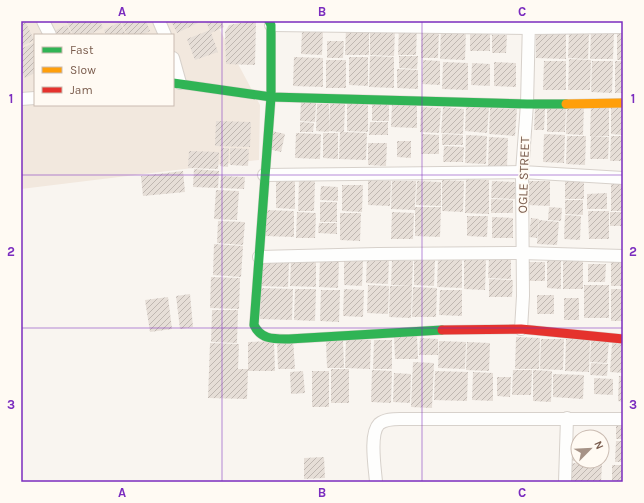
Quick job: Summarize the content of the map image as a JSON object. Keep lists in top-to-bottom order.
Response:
{
  "streets": {
    "street": ["OGLE STREET"]
  },
  "legend": ["Fast", "Slow", "Jam"],
  "north": "top right",
  "grid": {
    "columns": ["A", "B", "C"],
    "rows": ["1", "2", "3"]
  }
}
